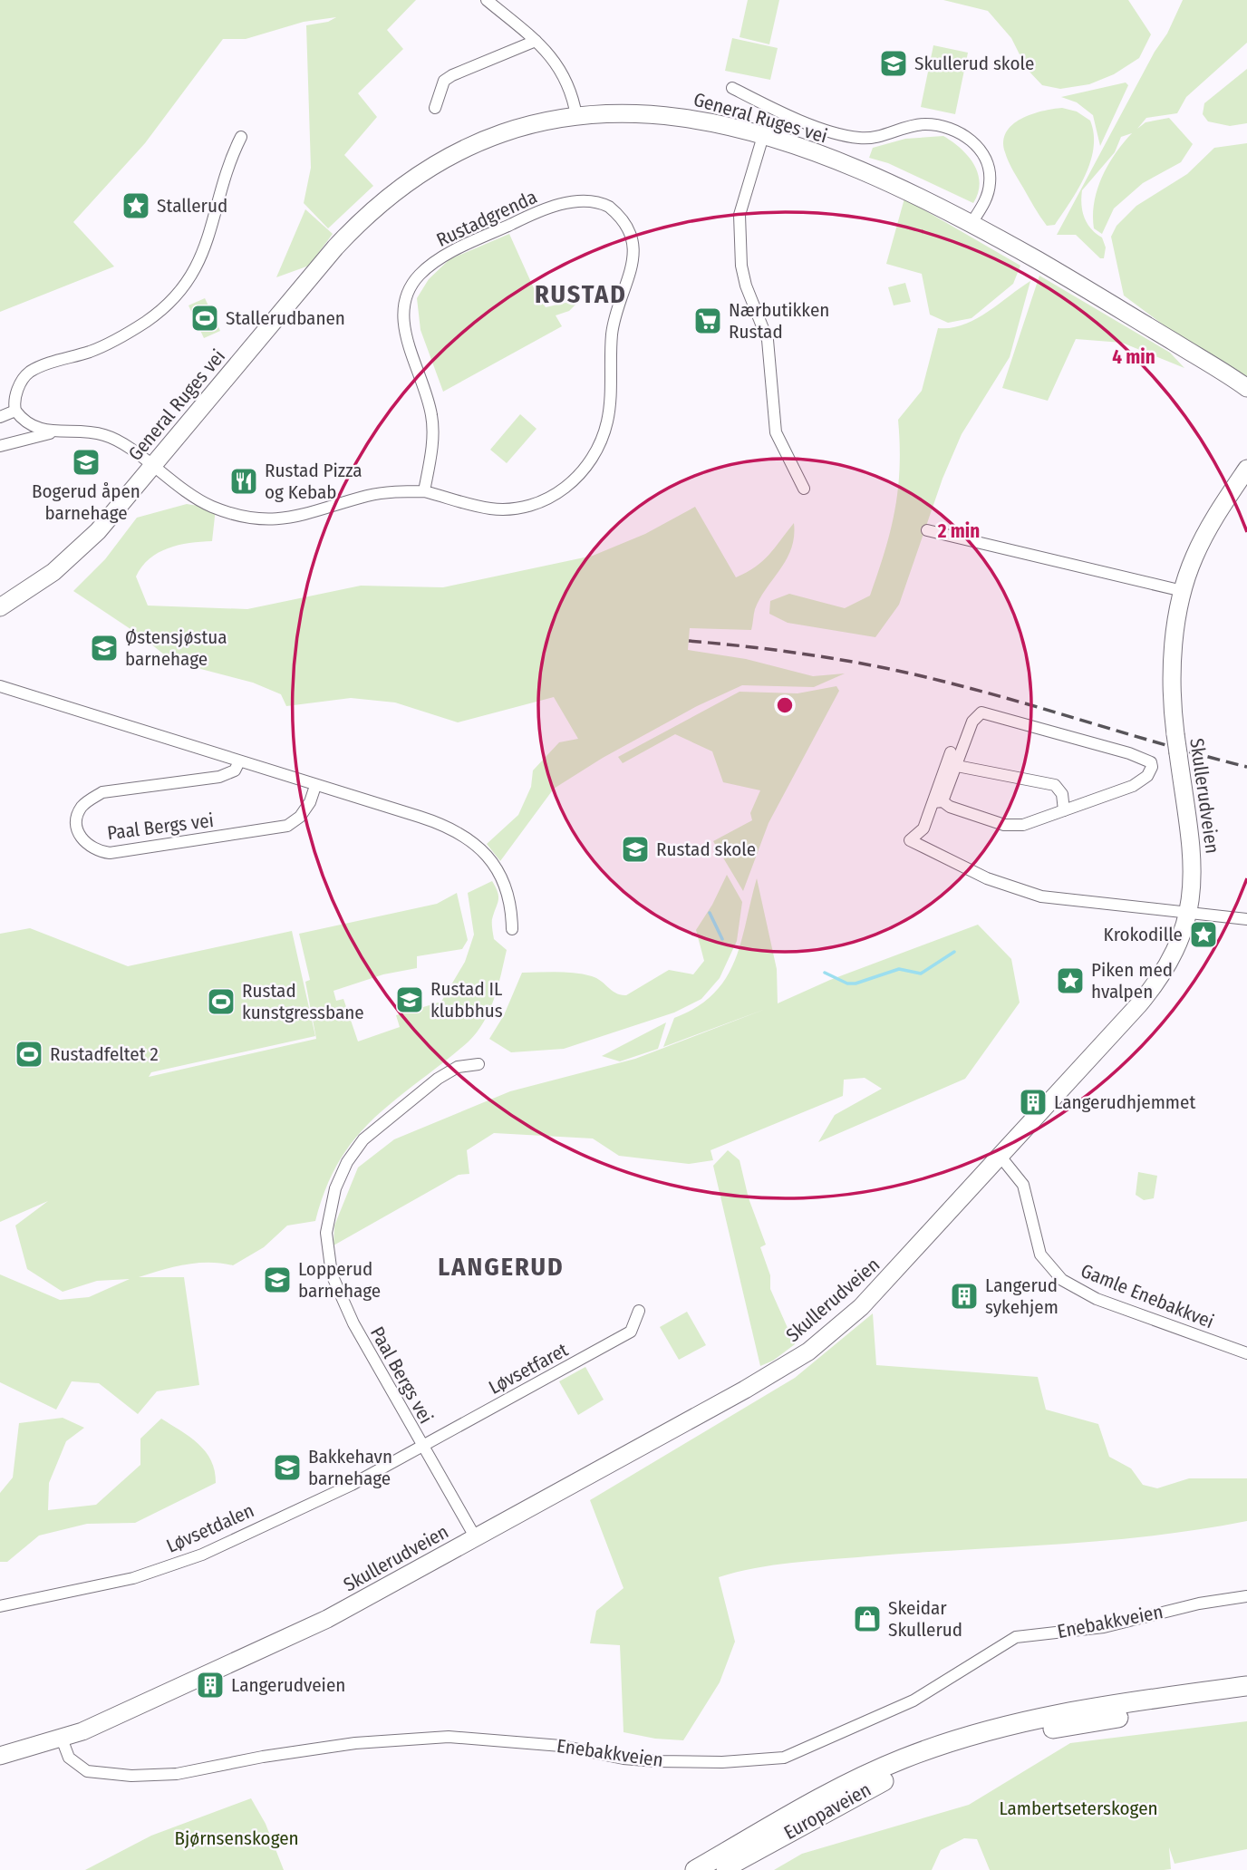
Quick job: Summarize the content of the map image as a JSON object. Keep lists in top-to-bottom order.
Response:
{
  "streets": {
    "highway": ["Europaveien"],
    "main road": ["General Ruges vei", "Skullerudveien"],
    "street": [
      "Rustadgrenda",
      "Paal Bergs vei",
      "Gamle Enebakkvei",
      "Løvsetfaret",
      "Løvsetdalen",
      "Enebakkveien"
    ]
  },
  "crossings": [
    ["General Ruges vei", "Rustadgrenda"],
    ["Skullerudveien", "Paal Bergs vei"],
    ["Skullerudveien", "Gamle Enebakkvei"],
    ["Skullerudveien", "Enebakkveien"],
    ["Paal Bergs vei", "Løvsetfaret"],
    ["Paal Bergs vei", "Løvsetdalen"],
    ["Løvsetfaret", "Løvsetdalen"]
  ],
  "districts": ["RUSTAD", "LANGERUD"],
  "parks": ["Lambertseterskogen", "Bjørnsenskogen"],
  "places": {
    "school or university": [
      "Skullerud skole",
      "Bogerud åpen barnehage",
      "Østensjøstua barnehage",
      "Rustad skole",
      "Rustad IL klubbhus",
      "Lopperud barnehage",
      "Bakkehavn barnehage"
    ],
    "place": ["Stallerud", "Krokodille", "Piken med hvalpen"],
    "sports": ["Stallerudbanen", "Rustad kunstgressbane", "Rustadfeltet 2"],
    "supermarket": ["Nærbutikken Rustad"],
    "restaurant": ["Rustad Pizza og Kebab"],
    "building": ["Langerudhjemmet", "Langerud sykehjem", "Langerudveien"],
    "shop": ["Skeidar Skullerud"]
  },
  "rings": ["4 min", "2 min"]
}
